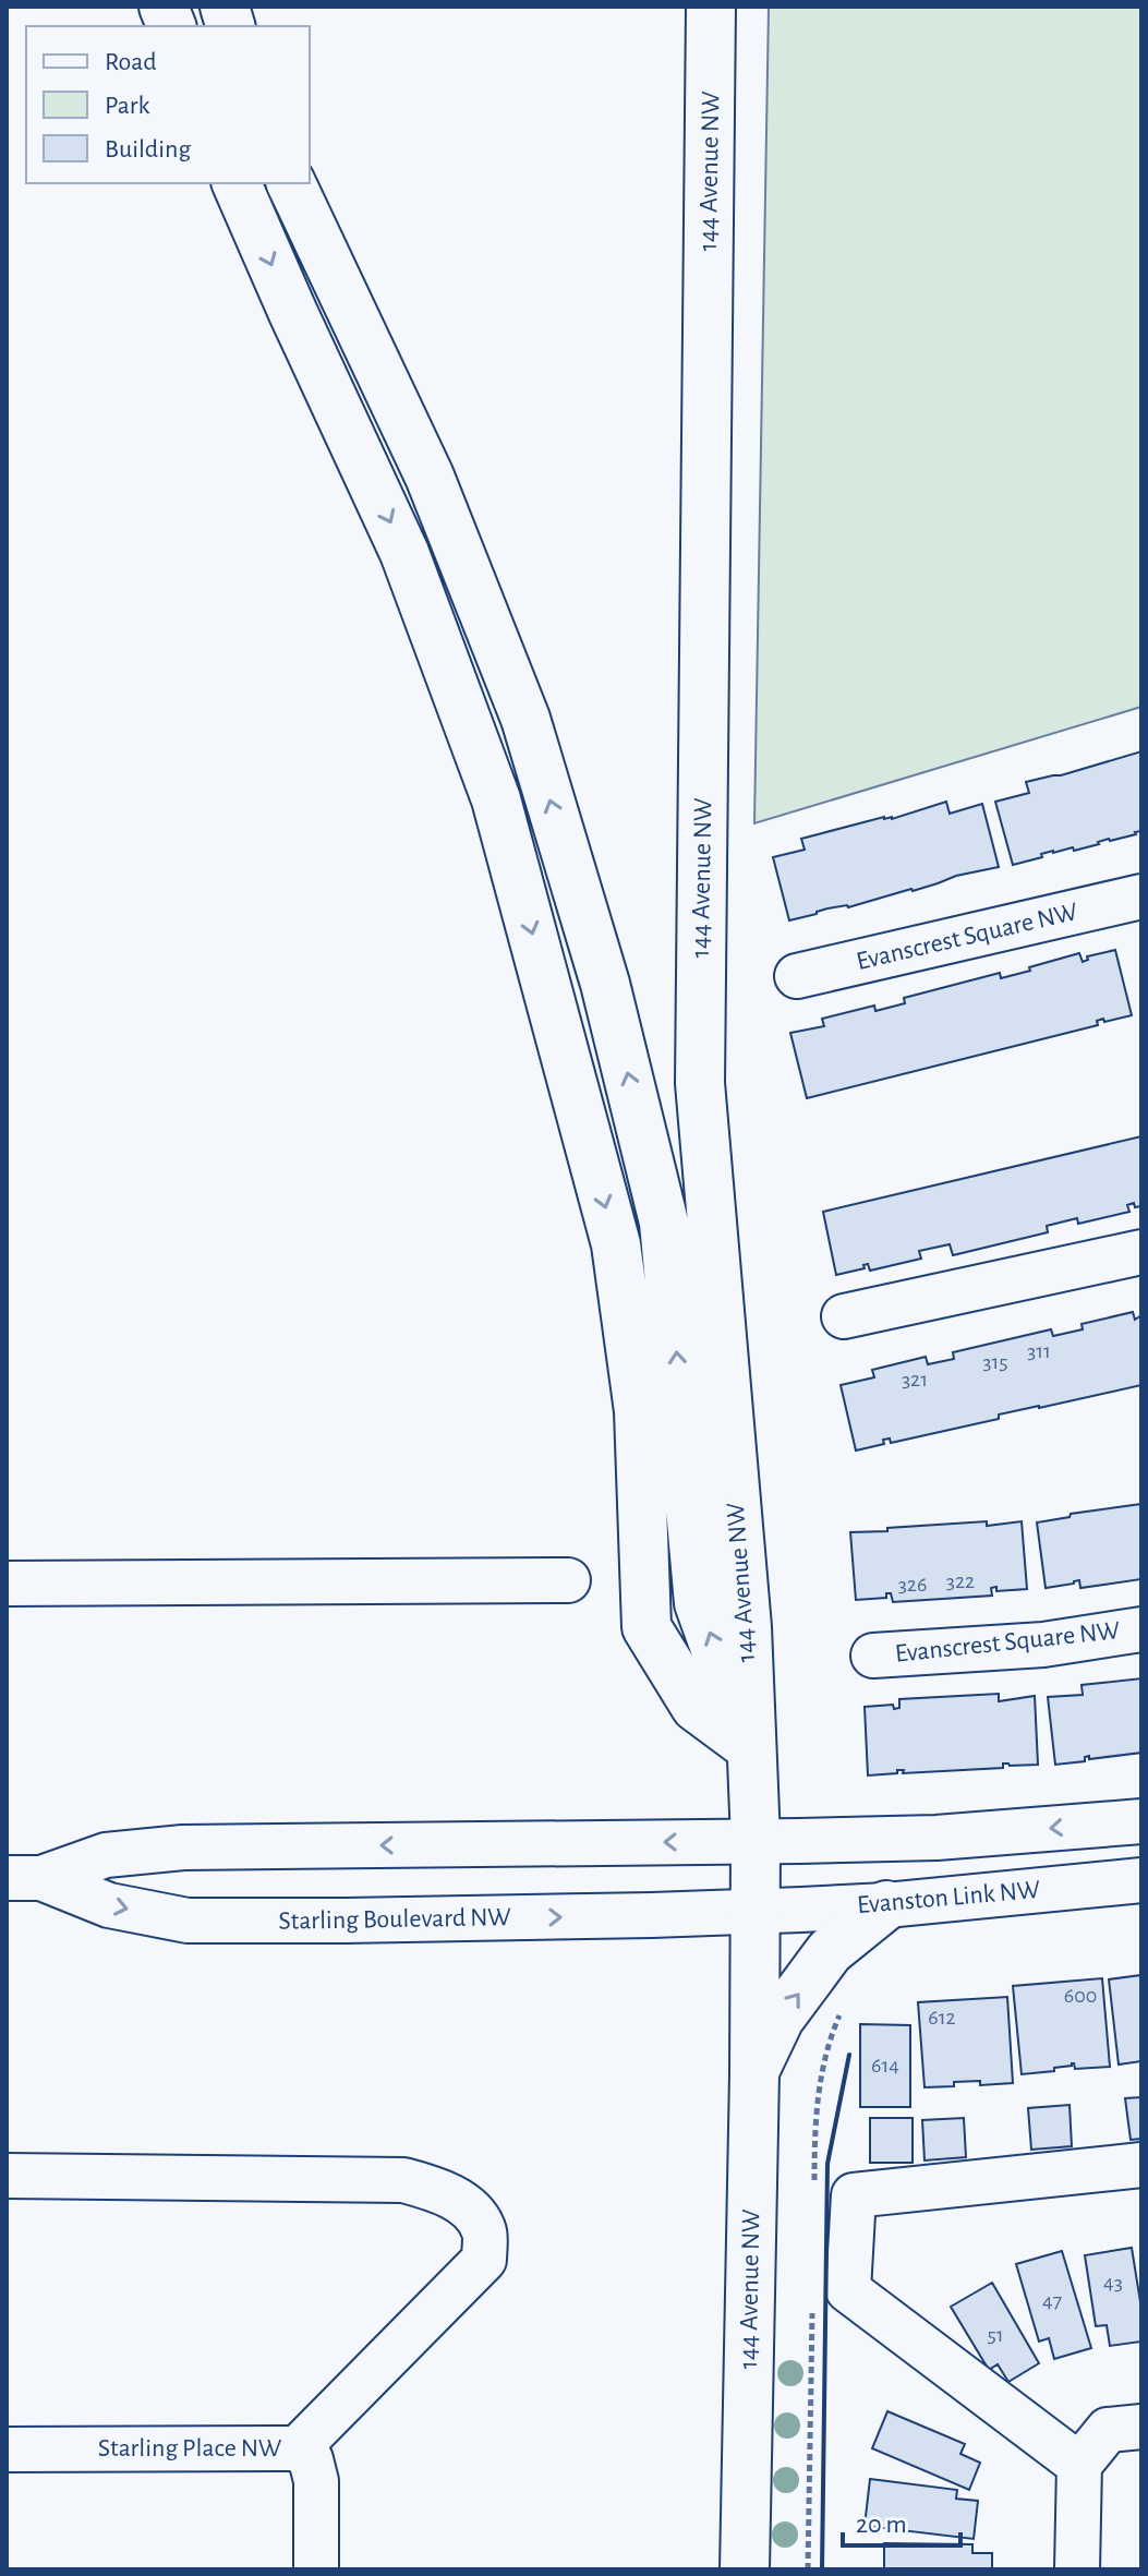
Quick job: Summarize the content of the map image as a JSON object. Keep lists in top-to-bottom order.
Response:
{
  "streets": {
    "main road": ["144 Avenue NW"],
    "street": [
      "Evanscrest Square NW",
      "Evanston Link NW",
      "Starling Boulevard NW",
      "Starling Place NW"
    ]
  },
  "crossings": [
    ["144 Avenue NW", "Evanston Link NW"],
    ["144 Avenue NW", "Starling Boulevard NW"],
    ["Evanston Link NW", "Starling Boulevard NW"]
  ],
  "house_numbers": [
    "311",
    "315",
    "321",
    "322",
    "326",
    "600",
    "612",
    "614",
    "43",
    "47",
    "51"
  ],
  "legend": ["Road", "Park", "Building"],
  "scale_bar": "20 m"
}
